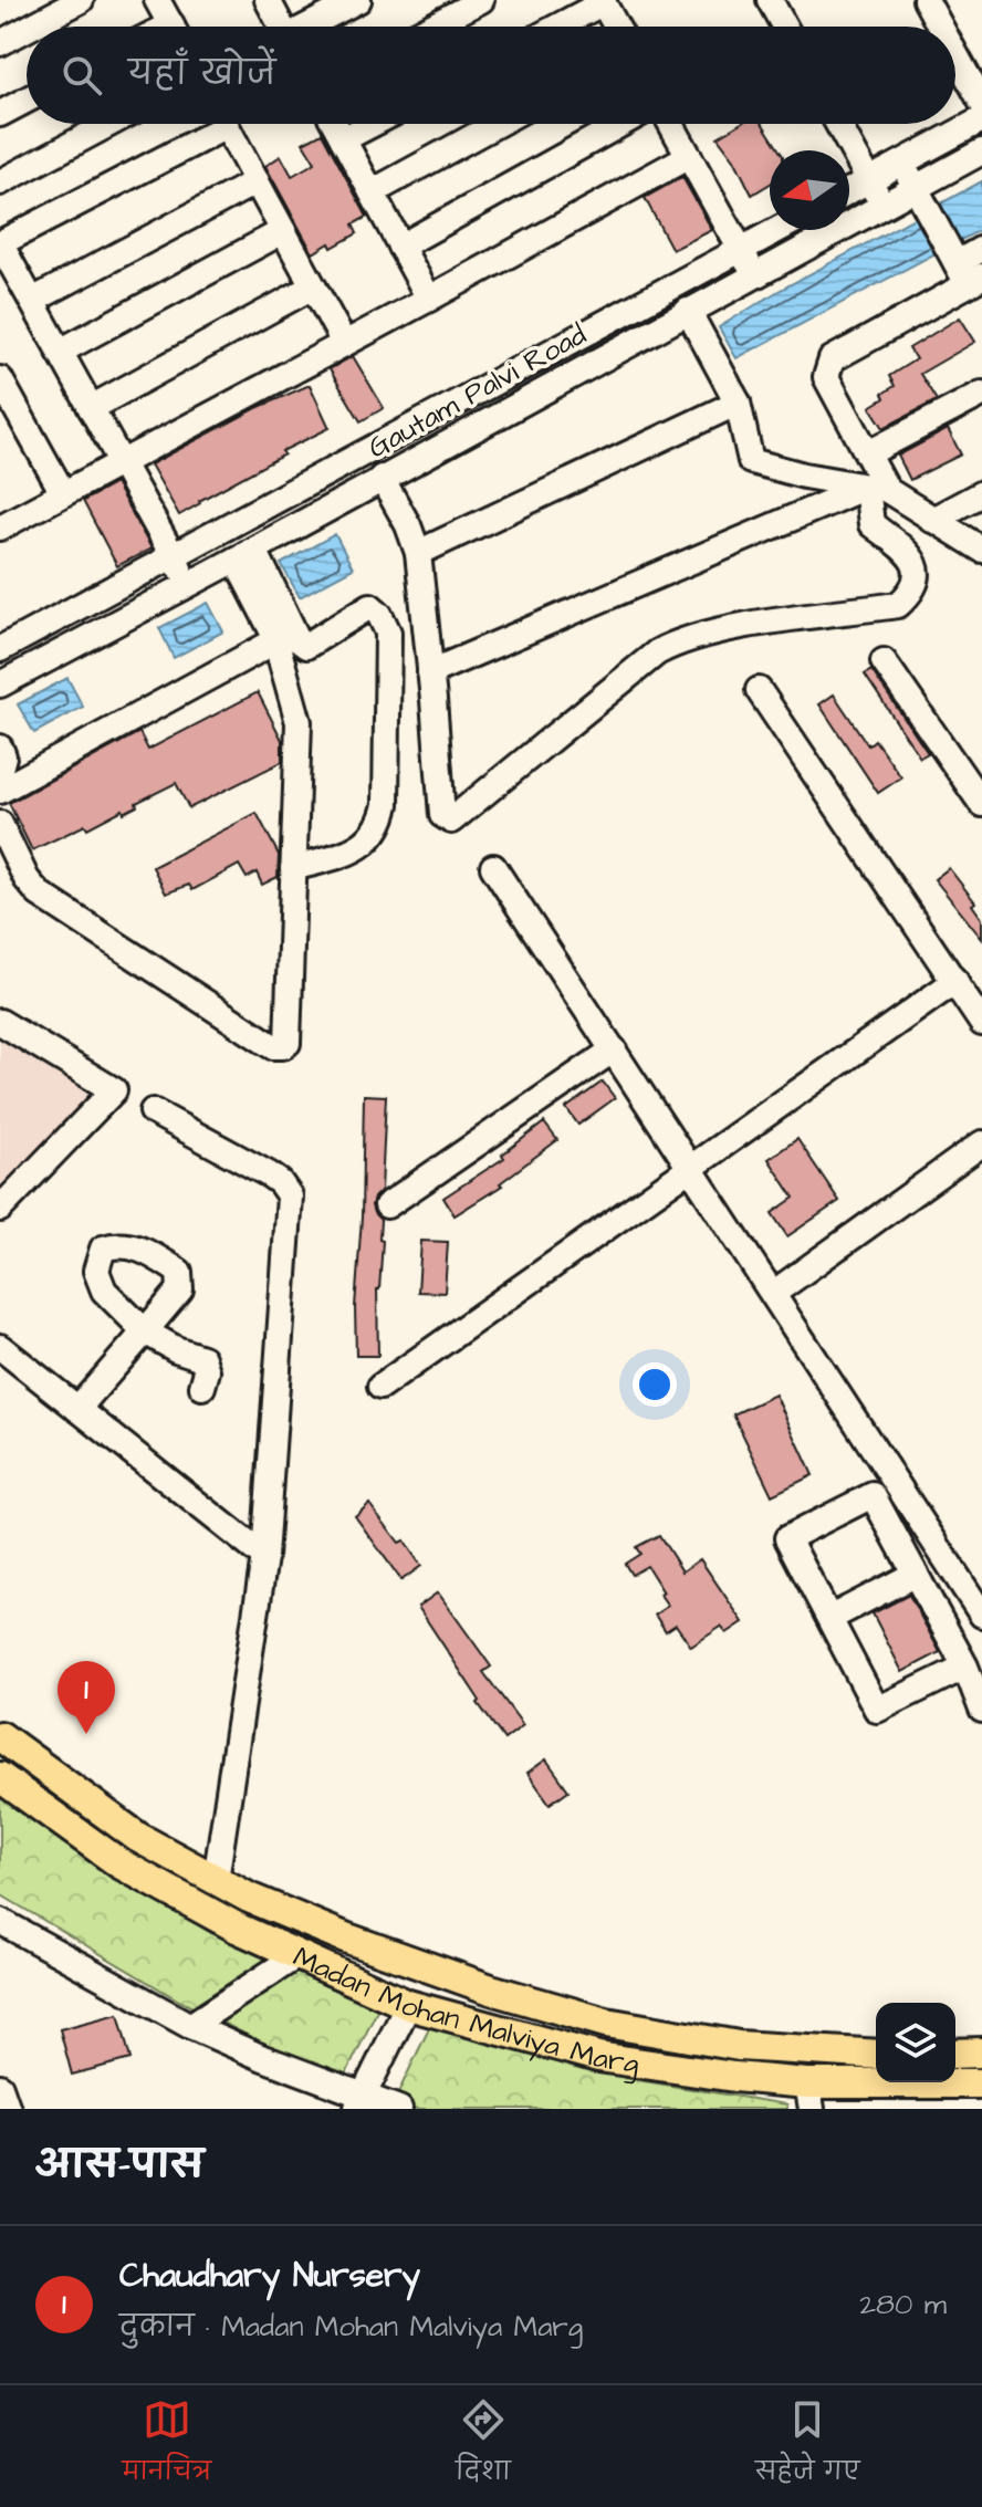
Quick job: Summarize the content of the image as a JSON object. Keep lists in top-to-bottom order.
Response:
{
  "streets": {
    "main road": ["Madan Mohan Malviya Marg"],
    "street": ["Gautam Palvi Road"]
  },
  "north": "left",
  "page": {
    "search": "यहाँ खोजें",
    "pins": "1",
    "heading": "आस-पास",
    "list": [
      {
        "mark": "1",
        "name": "Chaudhary Nursery",
        "note": "दुकान · Madan Mohan Malviya Marg",
        "value": "280 m"
      }
    ],
    "nav": ["मानचित्र", "दिशा", "सहेजे गए"]
  }
}
